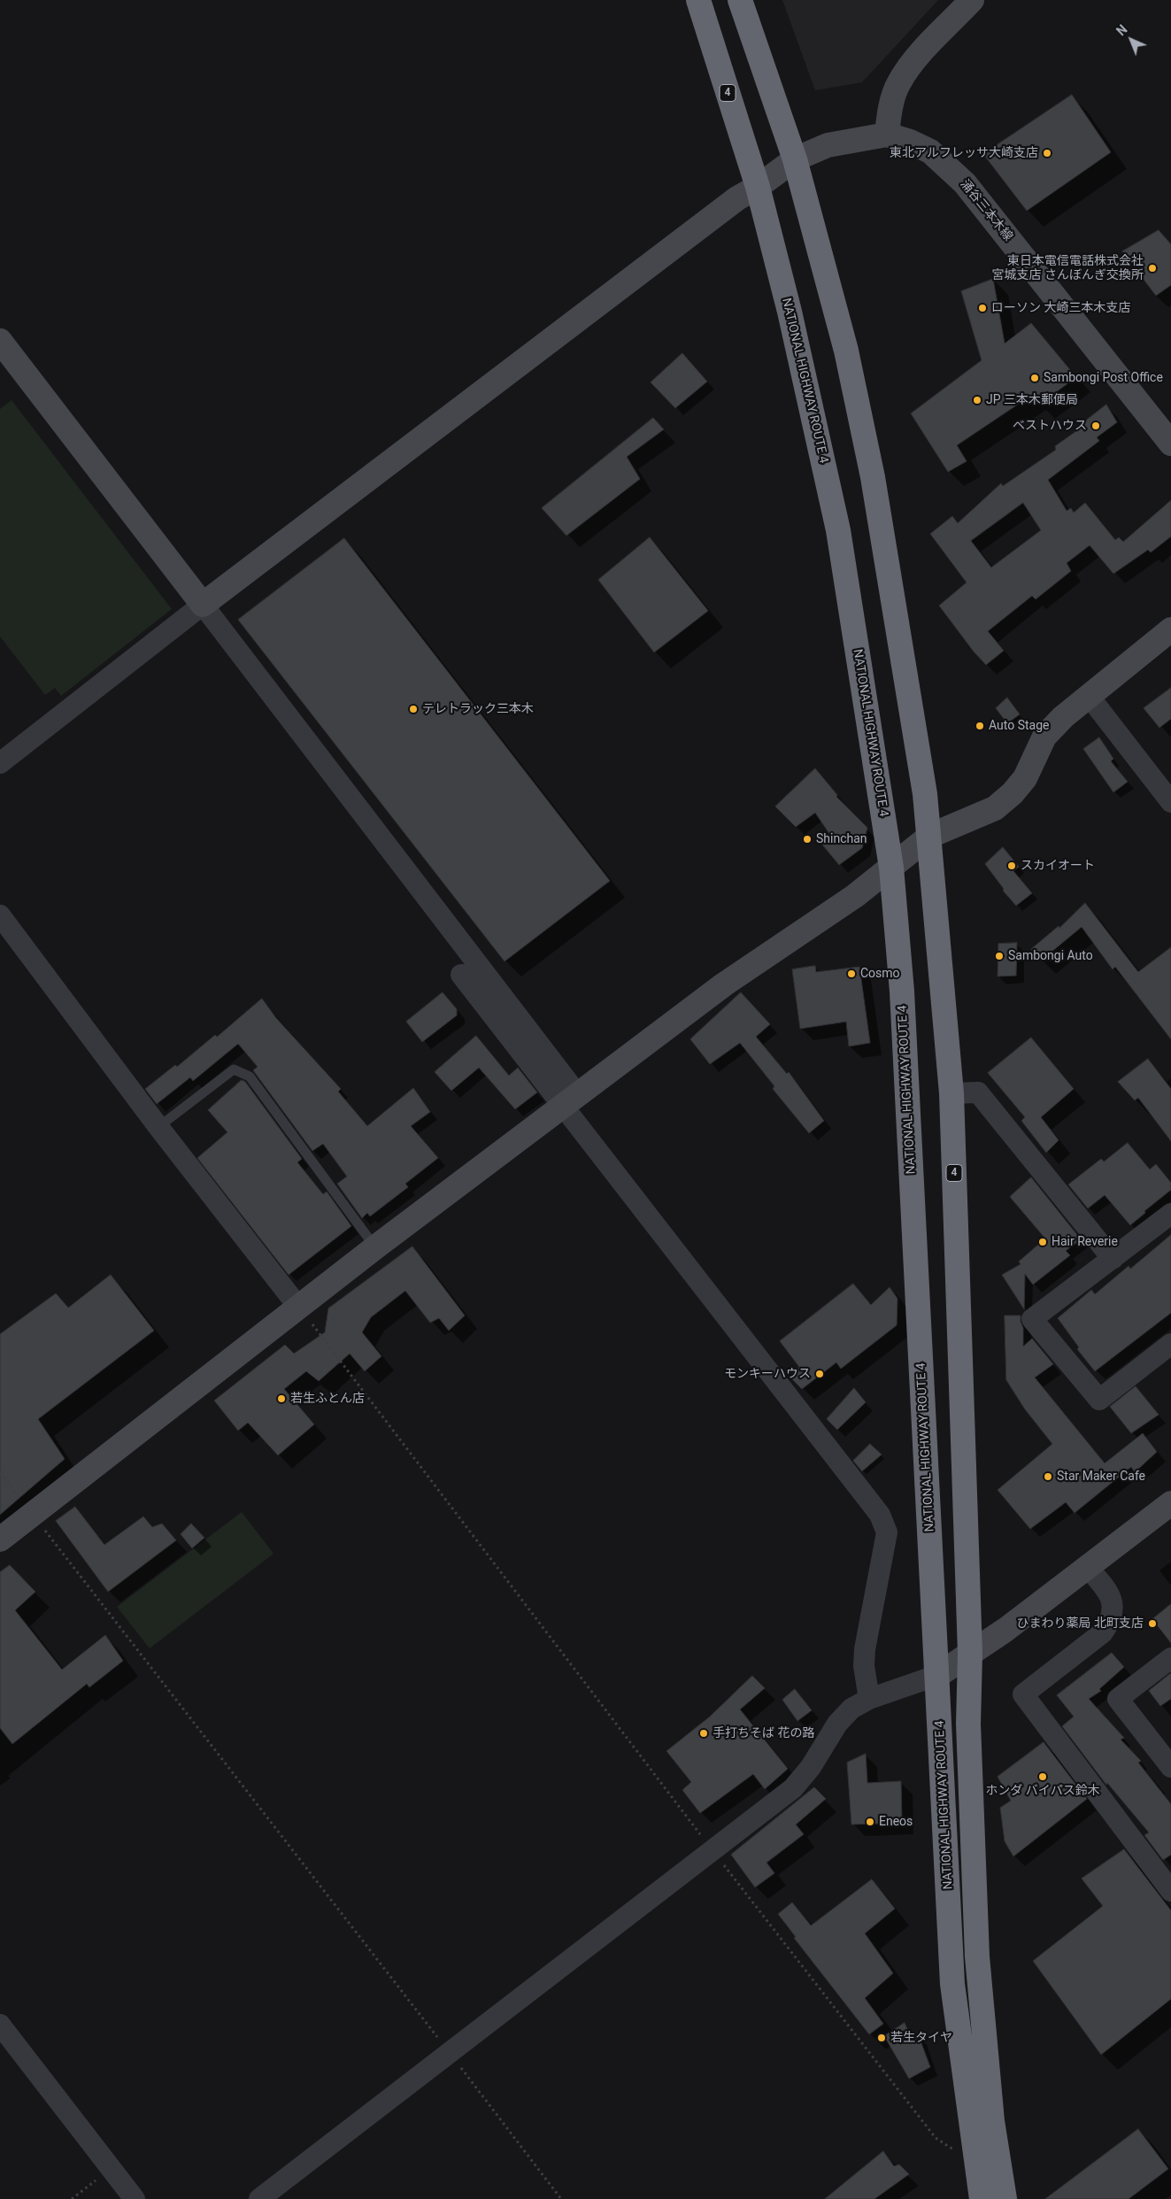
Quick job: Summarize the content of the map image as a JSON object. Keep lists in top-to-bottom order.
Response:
{
  "streets": {
    "highway": ["4", "NATIONAL HIGHWAY ROUTE 4"],
    "street": ["涌谷三本木線"]
  },
  "crossings": [
    ["4", "涌谷三本木線"],
    ["涌谷三本木線", "NATIONAL HIGHWAY ROUTE 4"]
  ],
  "places": [
    "東北アルフレッサ大崎支店",
    "東日本電信電話株式会社 宮城支店 さんぼんぎ交換所",
    "ローソン 大崎三本木支店",
    "Sambongi Post Office",
    "JP 三本木郵便局",
    "ベストハウス",
    "テレトラック三本木",
    "Auto Stage",
    "Shinchan",
    "スカイオート",
    "Sambongi Auto",
    "Cosmo",
    "Hair Reverie",
    "モンキーハウス",
    "若生ふとん店",
    "Star Maker Cafe",
    "ひまわり薬局 北町支店",
    "手打ちそば 花の路",
    "ホンダ バイパス鈴木",
    "Eneos",
    "若生タイヤ"
  ],
  "north": "top left"
}
